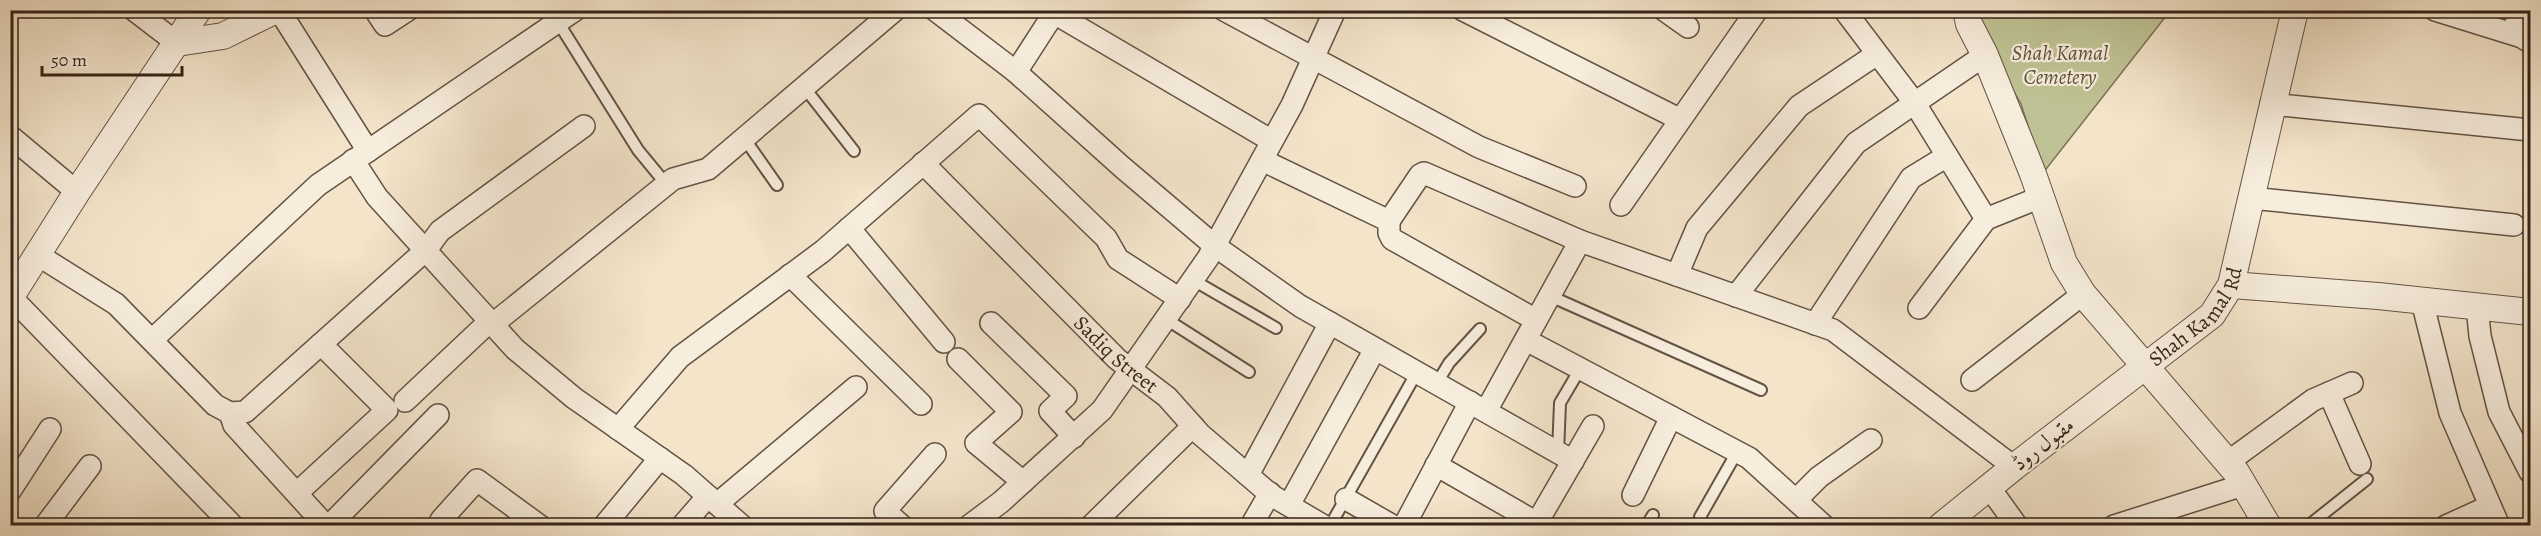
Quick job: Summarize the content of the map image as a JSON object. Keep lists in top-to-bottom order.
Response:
{
  "streets": {
    "street": ["Shah Kamal Rd", "Sadiq Street", "مقبول روڈ"]
  },
  "crossings": [
    ["Shah Kamal Rd", "مقبول روڈ"]
  ],
  "parks": ["Shah Kamal Cemetery"],
  "scale_bar": "50 m"
}
